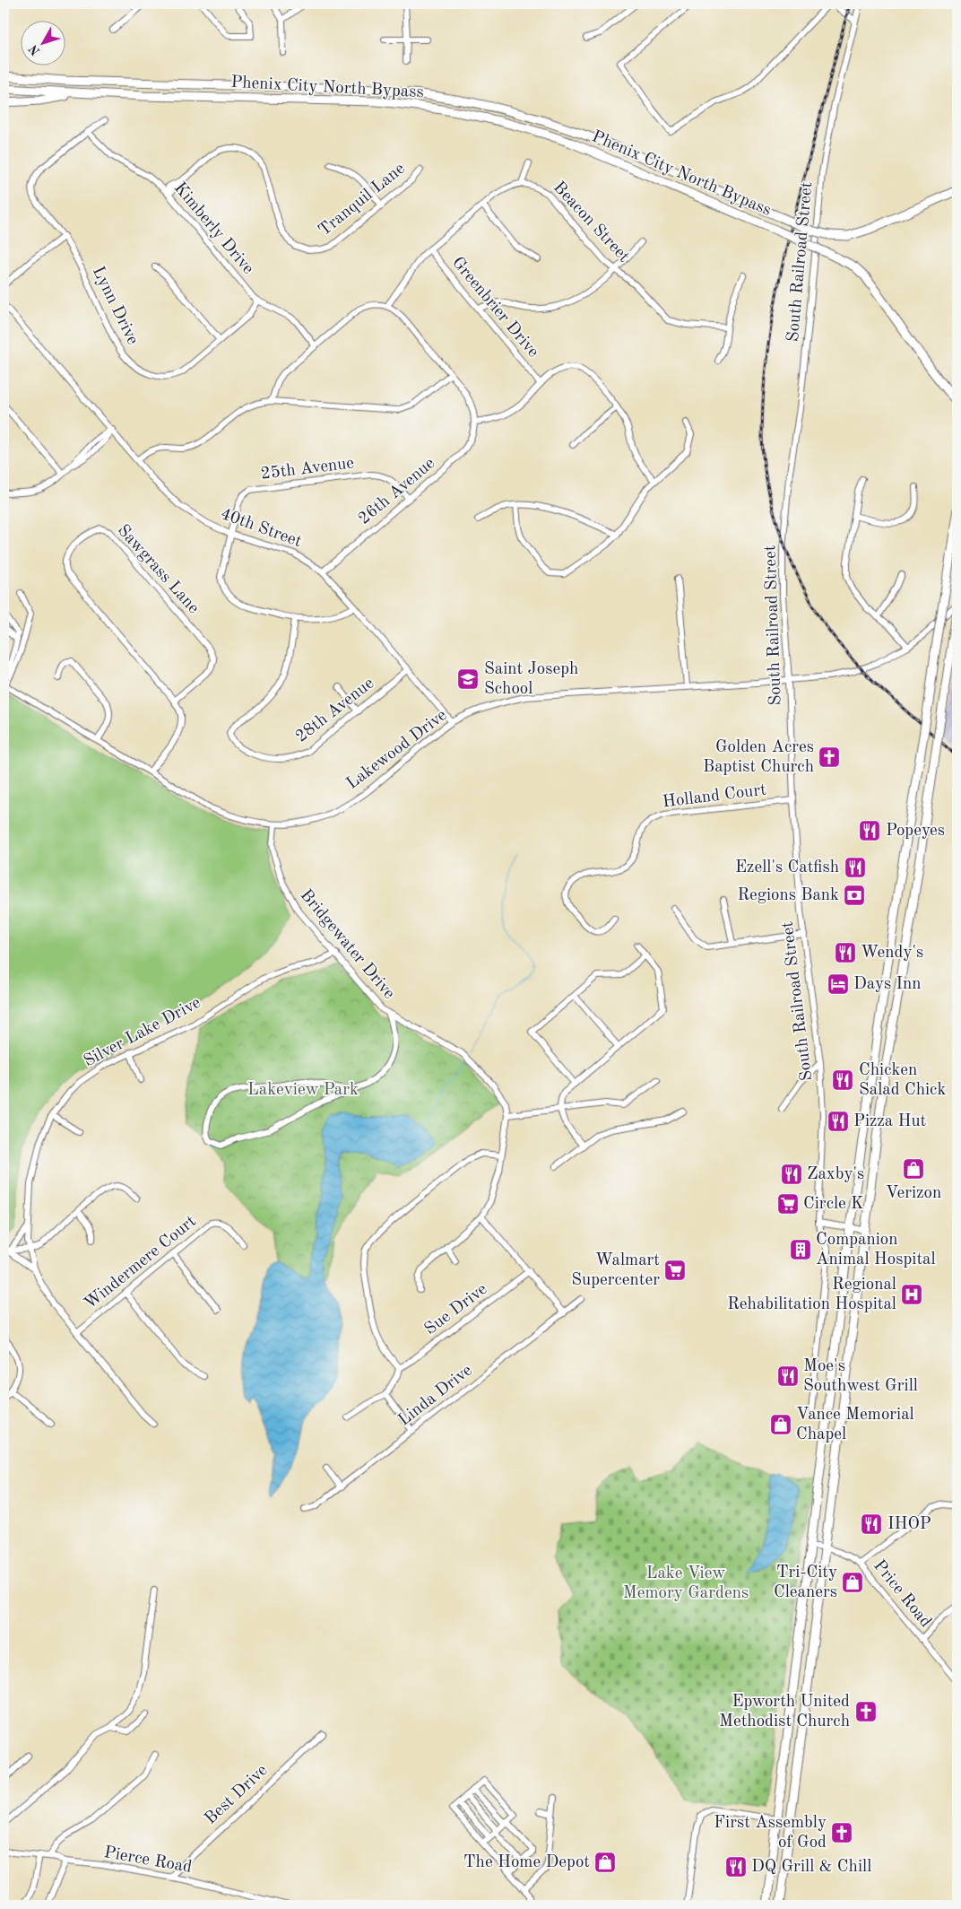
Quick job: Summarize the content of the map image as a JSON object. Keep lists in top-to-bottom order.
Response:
{
  "streets": {
    "highway": ["Phenix City North Bypass"],
    "street": [
      "Tranquil Lane",
      "Beacon Street",
      "Kimberly Drive",
      "South Railroad Street",
      "Lynn Drive",
      "Greenbrier Drive",
      "25th Avenue",
      "26th Avenue",
      "40th Street",
      "Sawgrass Lane",
      "28th Avenue",
      "Lakewood Drive",
      "Holland Court",
      "Bridgewater Drive",
      "Silver Lake Drive",
      "Windermere Court",
      "Sue Drive",
      "Linda Drive",
      "Price Road",
      "Best Drive",
      "Pierce Road"
    ]
  },
  "crossings": [
    ["Tranquil Lane", "Kimberly Drive"],
    ["Kimberly Drive", "Lynn Drive"],
    ["South Railroad Street", "Lakewood Drive"],
    ["South Railroad Street", "Holland Court"],
    ["25th Avenue", "26th Avenue"],
    ["25th Avenue", "40th Street"],
    ["25th Avenue", "28th Avenue"],
    ["26th Avenue", "40th Street"],
    ["40th Street", "28th Avenue"],
    ["40th Street", "Lakewood Drive"],
    ["Sawgrass Lane", "Lakewood Drive"],
    ["Lakewood Drive", "Bridgewater Drive"],
    ["Bridgewater Drive", "Silver Lake Drive"],
    ["Silver Lake Drive", "Windermere Court"],
    ["Best Drive", "Pierce Road"]
  ],
  "parks": ["Lakeview Park", "Lake View Memory Gardens"],
  "places": {
    "school or university": ["Saint Joseph School"],
    "church": ["Golden Acres Baptist Church", "Epworth United Methodist Church", "First Assembly of God"],
    "restaurant": [
      "Popeyes",
      "Ezell's Catfish",
      "Wendy's",
      "Chicken Salad Chick",
      "Pizza Hut",
      "Zaxby's",
      "Moe's Southwest Grill",
      "IHOP",
      "DQ Grill & Chill"
    ],
    "bank": ["Regions Bank"],
    "hotel": ["Days Inn"],
    "shop": [
      "Verizon",
      "Vance Memorial Chapel",
      "Tri-City Cleaners",
      "The Home Depot"
    ],
    "supermarket": ["Circle K", "Walmart Supercenter"],
    "building": ["Companion Animal Hospital"],
    "hospital": ["Regional Rehabilitation Hospital"]
  },
  "north": "bottom left"
}
